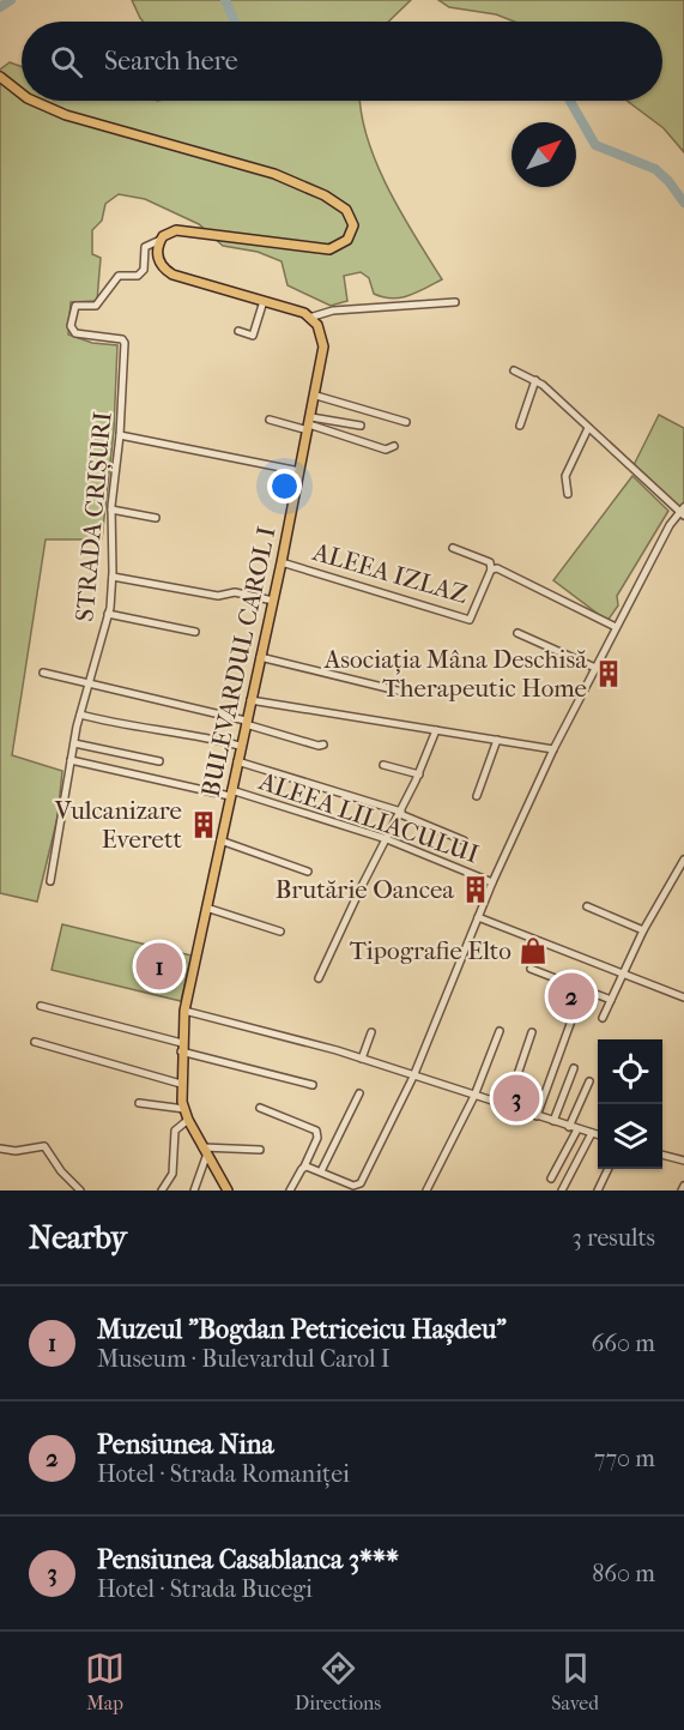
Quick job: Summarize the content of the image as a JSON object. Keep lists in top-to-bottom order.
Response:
{
  "streets": {
    "main road": ["BULEVARDUL CAROL I"],
    "street": ["STRADA CRIȘURI", "ALEEA IZLAZ", "ALEEA LILIACULUI"]
  },
  "crossings": [
    ["STRADA CRIȘURI", "ALEEA LILIACULUI"],
    ["ALEEA IZLAZ", "BULEVARDUL CAROL I"],
    ["BULEVARDUL CAROL I", "ALEEA LILIACULUI"]
  ],
  "places": {
    "building": ["Asociația Mâna Deschisă Therapeutic Home", "Vulcanizare Everett", "Brutărie Oancea"],
    "shop": ["Tipografie Elto"]
  },
  "north": "top right",
  "page": {
    "search": "Search here",
    "pins": ["1", "2", "3"],
    "heading": ["Nearby", "3 results"],
    "list": [
      {
        "mark": "1",
        "name": "Muzeul \"Bogdan Petriceicu Hașdeu\"",
        "note": "Museum · Bulevardul Carol I",
        "value": "660 m"
      },
      {
        "mark": "2",
        "name": "Pensiunea Nina",
        "note": "Hotel · Strada Romaniței",
        "value": "770 m"
      },
      {
        "mark": "3",
        "name": "Pensiunea Casablanca 3***",
        "note": "Hotel · Strada Bucegi",
        "value": "860 m"
      }
    ],
    "nav": ["Map", "Directions", "Saved"]
  }
}
